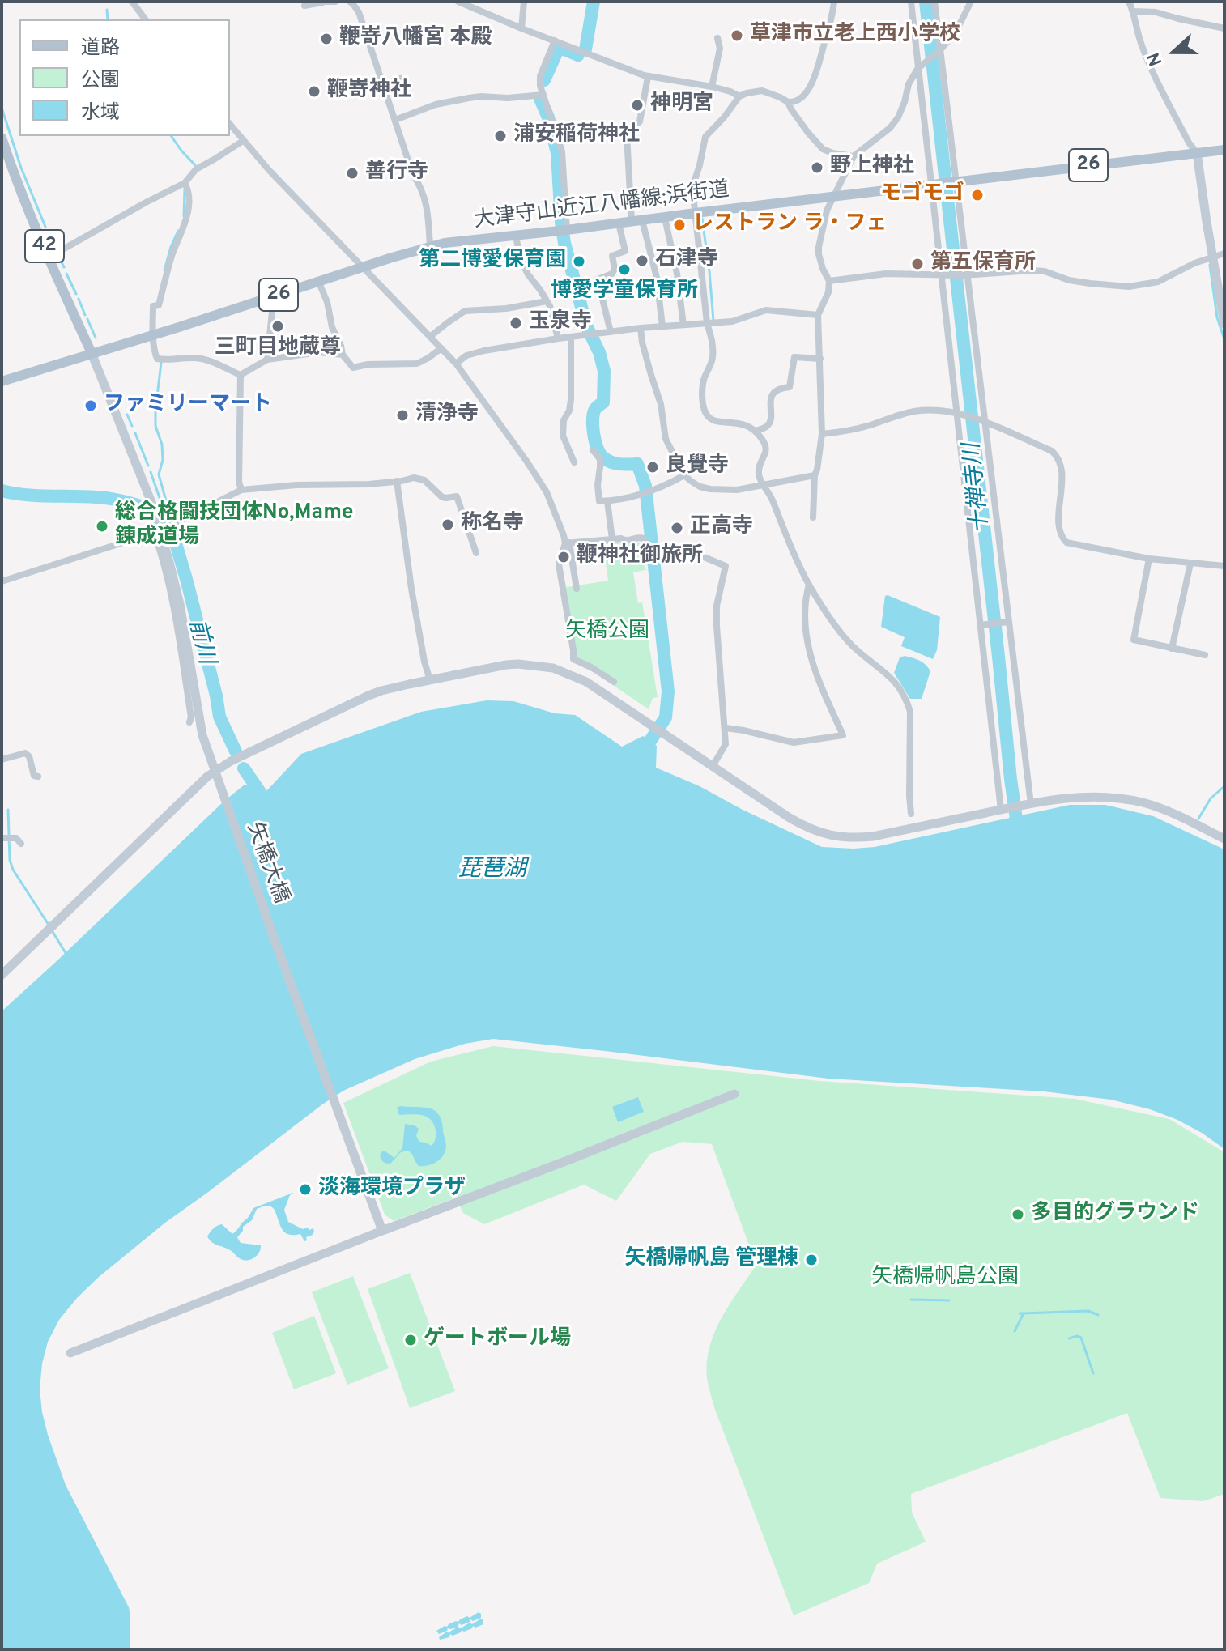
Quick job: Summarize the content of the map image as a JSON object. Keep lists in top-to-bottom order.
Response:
{
  "streets": {
    "main road": ["26", "大津守山近江八幡線;浜街道", "42"],
    "street": ["矢橋大橋"]
  },
  "crossings": [
    ["大津守山近江八幡線;浜街道", "42"],
    ["大津守山近江八幡線;浜街道", "矢橋大橋"],
    ["42", "矢橋大橋"]
  ],
  "water": ["十禅寺川", "前川", "琵琶湖"],
  "parks": ["矢橋公園", "矢橋帰帆島公園"],
  "places": [
    "草津市立老上西小学校",
    "鞭嵜八幡宮 本殿",
    "鞭嵜神社",
    "神明宮",
    "浦安稲荷神社",
    "野上神社",
    "善行寺",
    "モゴモゴ",
    "レストラン ラ・フェ",
    "石津寺",
    "第二博愛保育園",
    "第五保育所",
    "博愛学童保育所",
    "玉泉寺",
    "三町目地蔵尊",
    "ファミリーマート",
    "清浄寺",
    "良覺寺",
    "称名寺",
    "総合格闘技団体No,Mame 錬成道場",
    "正高寺",
    "鞭神社御旅所",
    "淡海環境プラザ",
    "多目的グラウンド",
    "矢橋帰帆島 管理棟",
    "ゲートボール場"
  ],
  "legend": ["道路", "公園", "水域"],
  "north": "left"
}
